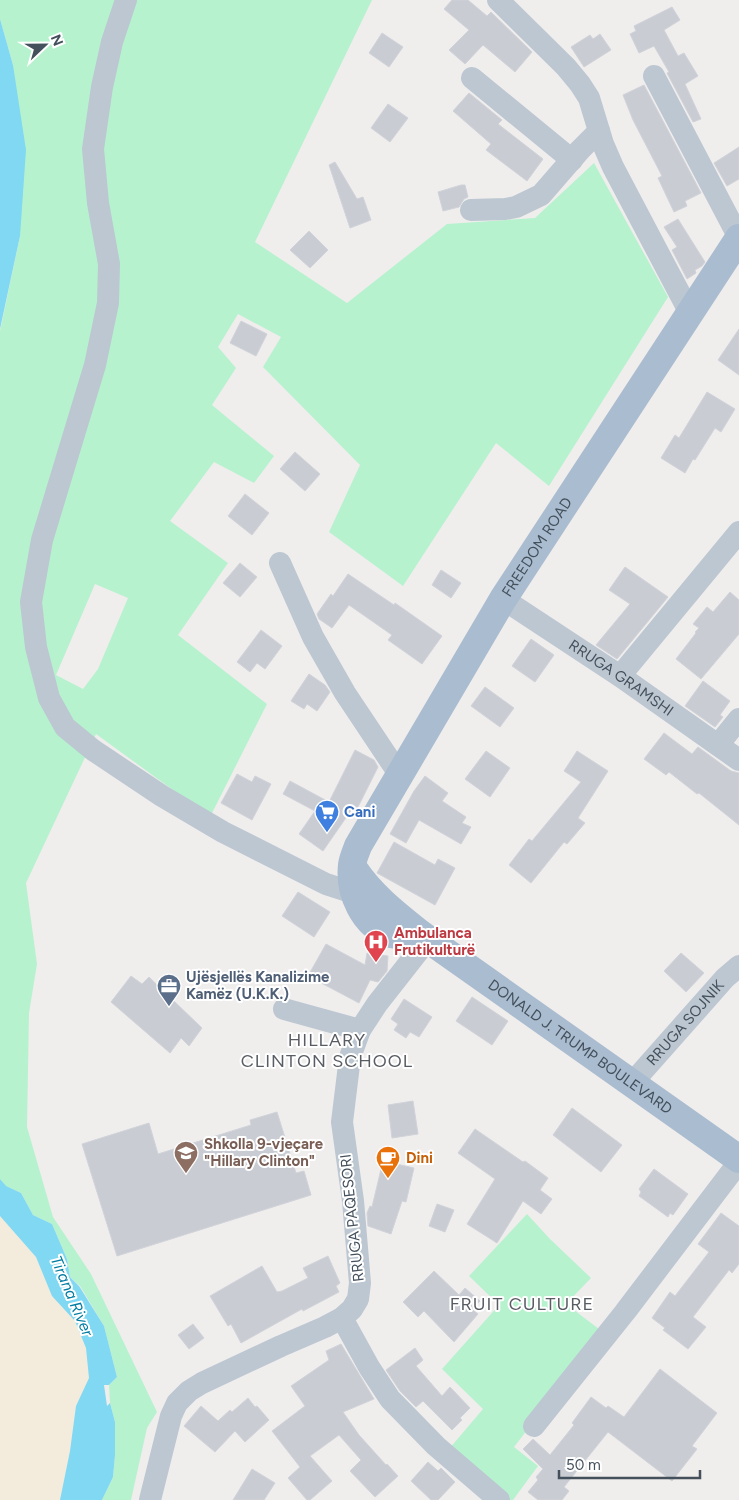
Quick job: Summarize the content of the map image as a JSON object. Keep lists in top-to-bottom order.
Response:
{
  "streets": {
    "main road": ["FREEDOM ROAD", "DONALD J. TRUMP BOULEVARD"],
    "street": ["RRUGA GRAMSHI", "RRUGA SOJNIK", "RRUGA PAQESORI"]
  },
  "crossings": [
    ["FREEDOM ROAD", "RRUGA GRAMSHI"],
    ["FREEDOM ROAD", "DONALD J. TRUMP BOULEVARD"],
    ["RRUGA SOJNIK", "DONALD J. TRUMP BOULEVARD"],
    ["DONALD J. TRUMP BOULEVARD", "RRUGA PAQESORI"]
  ],
  "districts": ["HILLARY CLINTON SCHOOL", "FRUIT CULTURE"],
  "water": ["Tirana River"],
  "places": {
    "supermarket": ["Cani"],
    "hospital": ["Ambulanca Frutikulturë"],
    "office": ["Ujësjellës Kanalizime Kamëz (U.K.K.)"],
    "school or university": ["Shkolla 9-vjeçare \"Hillary Clinton\""],
    "cafe": ["Dini"]
  },
  "scale_bar": "50 m",
  "north": "right"
}
